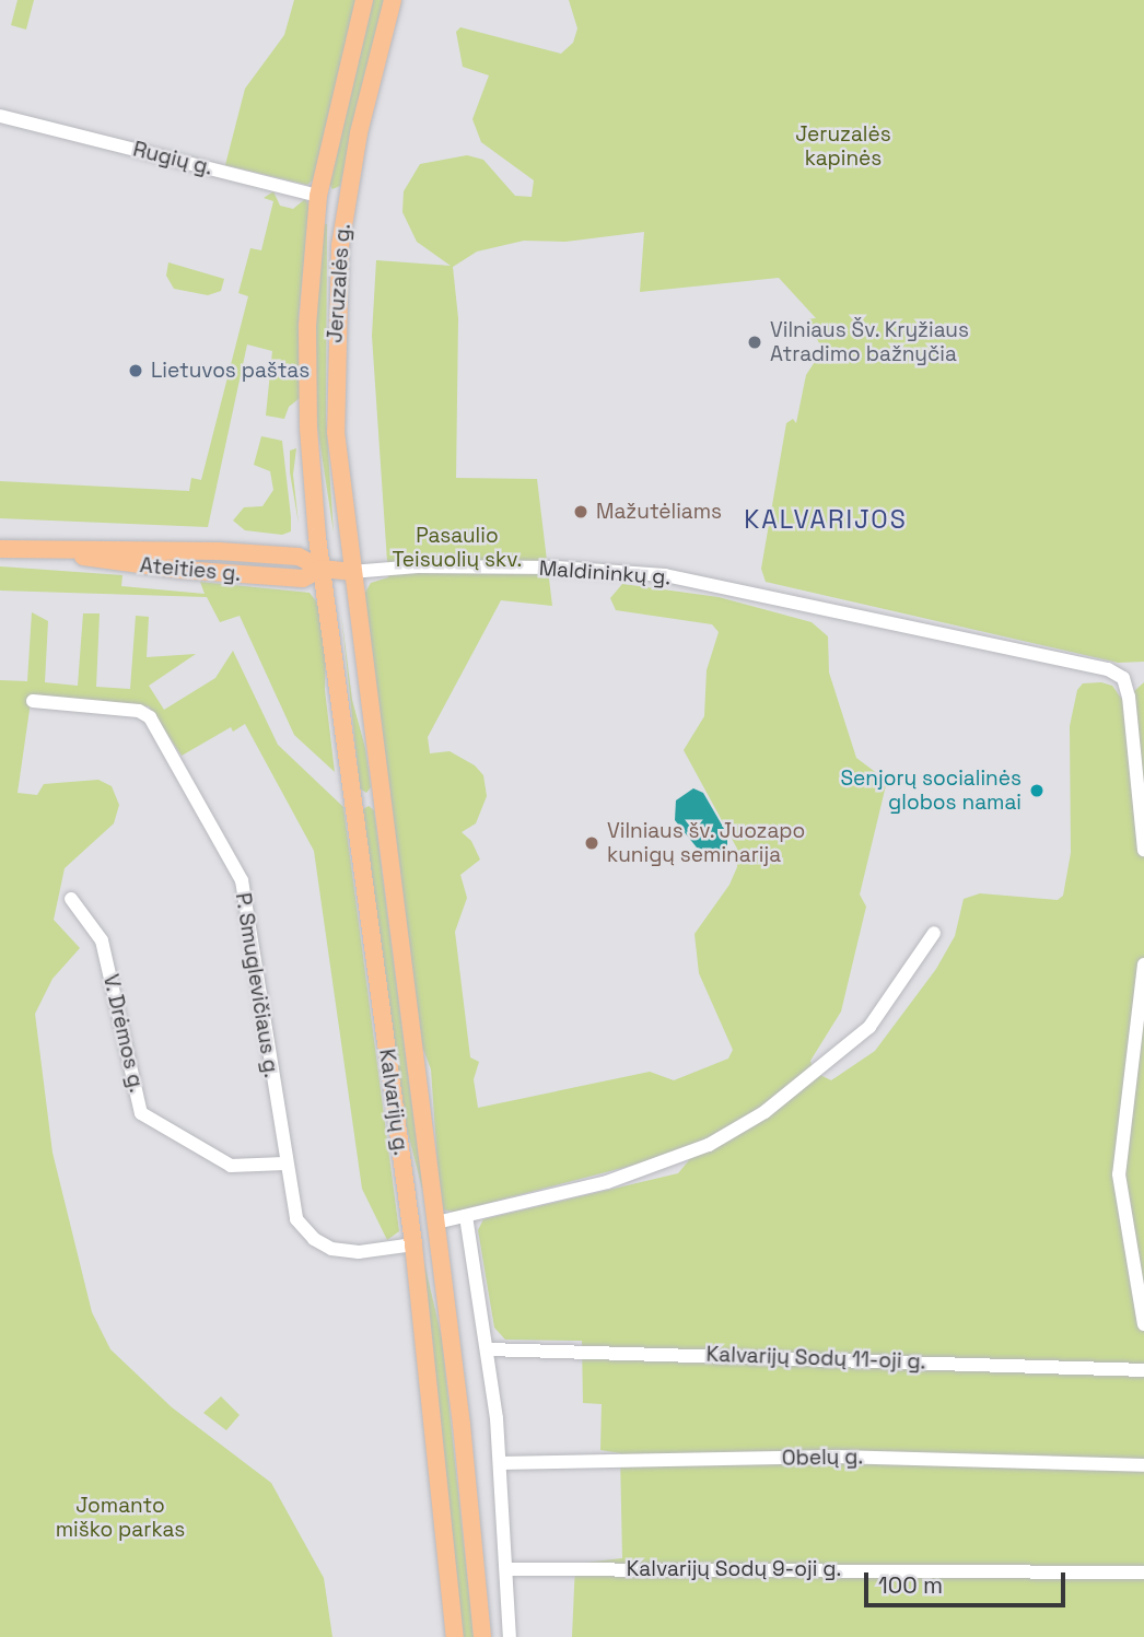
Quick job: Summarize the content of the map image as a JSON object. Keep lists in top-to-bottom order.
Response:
{
  "streets": {
    "main road": [
      "Rugių g.",
      "Jeruzalės g.",
      "Ateities g.",
      "Kalvarijų g."
    ],
    "street": [
      "Maldininkų g.",
      "P. Smuglevičiaus g.",
      "V. Drėmos g.",
      "Kalvarijų Sodų 11-oji g.",
      "Obelų g.",
      "Kalvarijų Sodų 9-oji g."
    ]
  },
  "crossings": [
    ["Rugių g.", "Jeruzalės g."],
    ["Jeruzalės g.", "Ateities g."],
    ["Jeruzalės g.", "Maldininkų g."],
    ["Jeruzalės g.", "Kalvarijų g."],
    ["Ateities g.", "Maldininkų g."],
    ["Ateities g.", "Kalvarijų g."],
    ["Maldininkų g.", "Kalvarijų g."],
    ["P. Smuglevičiaus g.", "V. Drėmos g."],
    ["P. Smuglevičiaus g.", "Kalvarijų g."]
  ],
  "districts": ["KALVARIJOS"],
  "parks": ["Jeruzalės kapinės", "Pasaulio Teisuolių skv.", "Jomanto miško parkas"],
  "places": [
    "Vilniaus Šv. Kryžiaus Atradimo bažnyčia",
    "Lietuvos paštas",
    "Mažutėliams",
    "Senjorų socialinės globos namai",
    "Vilniaus šv. Juozapo kunigų seminarija"
  ],
  "scale_bar": "100 m"
}
